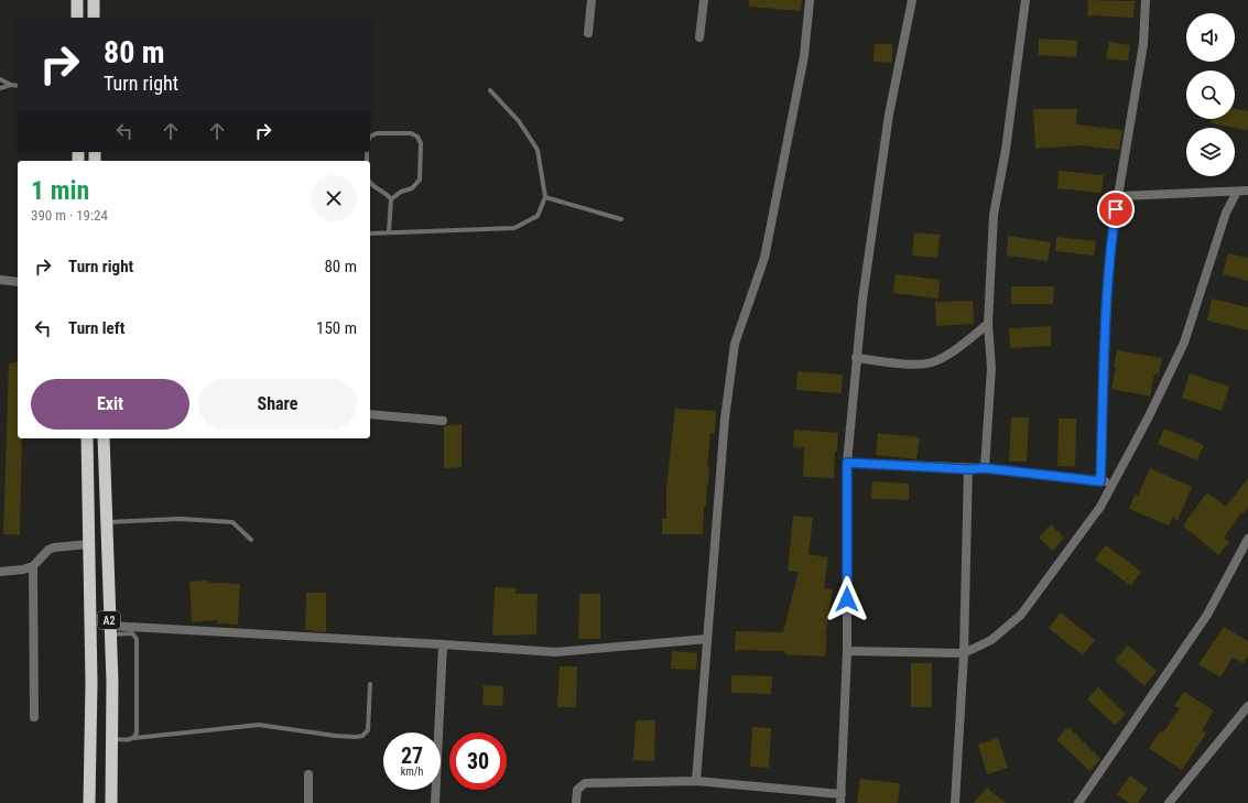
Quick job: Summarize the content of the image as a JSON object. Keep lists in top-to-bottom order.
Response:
{
  "streets": {
    "highway": ["A2"]
  },
  "page": {
    "turn": ["80 m", "Turn right"],
    "heading": ["1 min", "390 m · 19:24"],
    "list": [
      {
        "name": "Turn right",
        "value": "80 m"
      },
      {
        "name": "Turn left",
        "value": "150 m"
      }
    ],
    "buttons": ["Exit", "Share"],
    "speed": "27 km/h",
    "limit": "30"
  }
}
